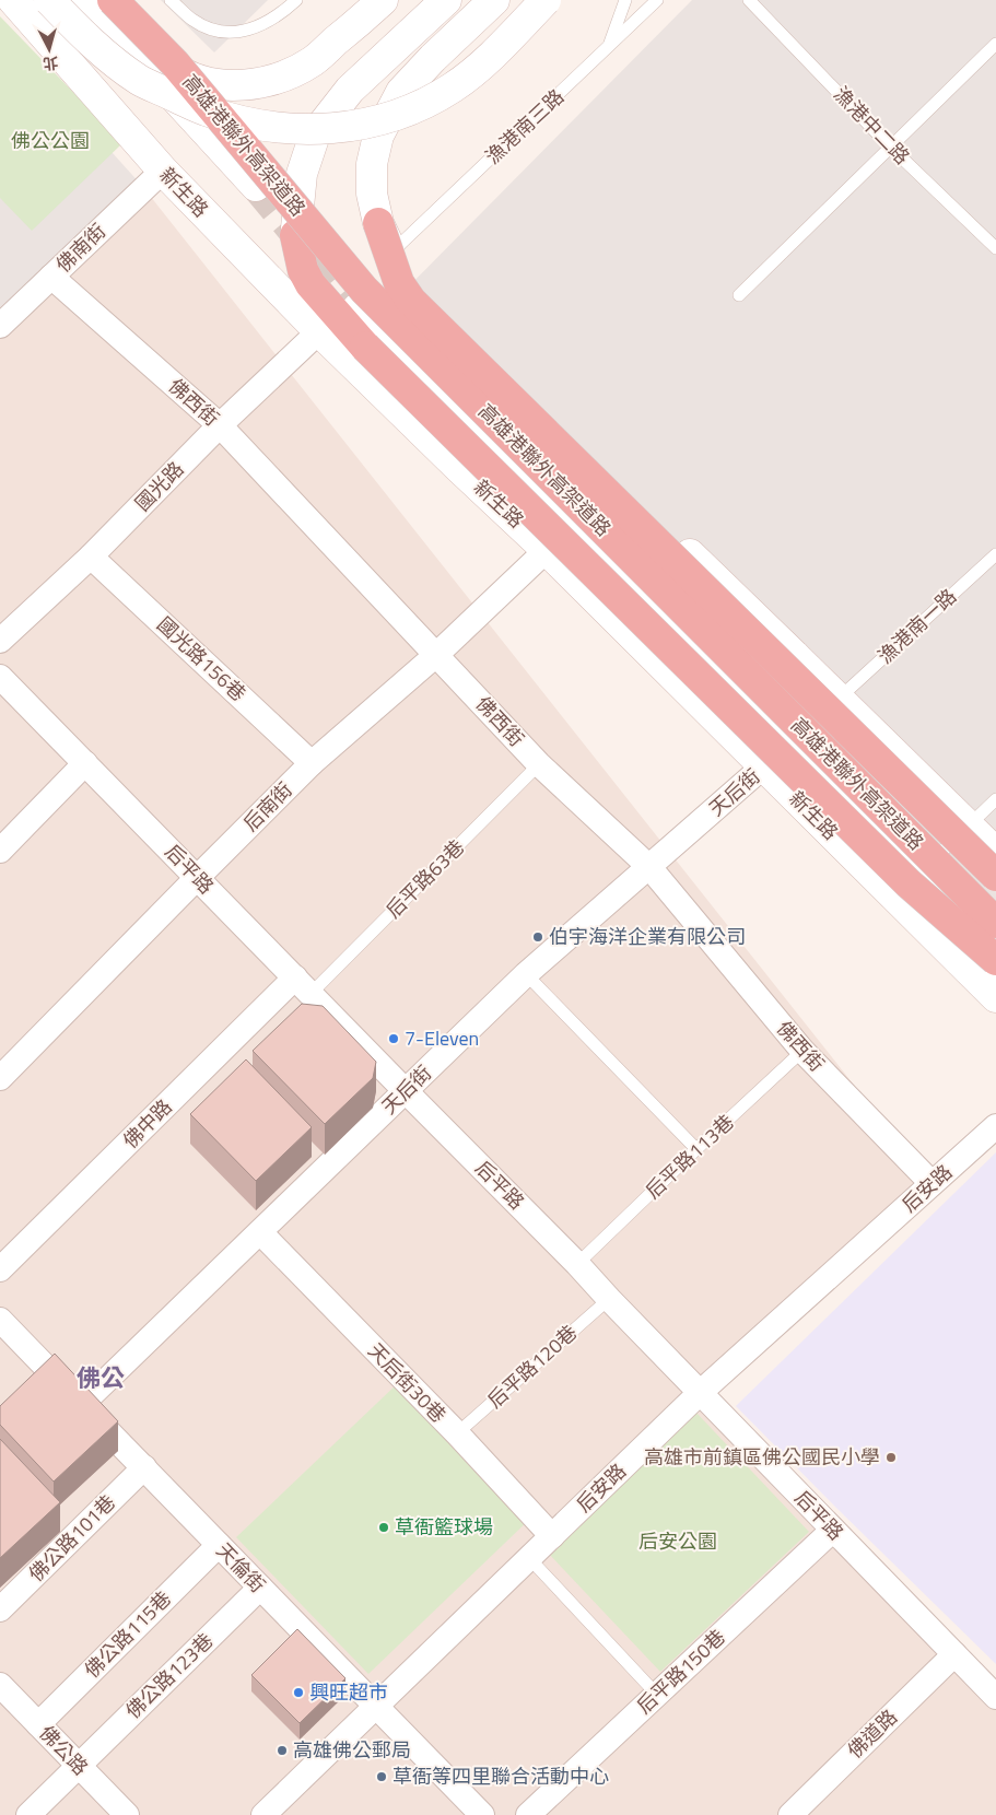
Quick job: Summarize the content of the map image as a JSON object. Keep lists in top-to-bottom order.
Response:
{
  "streets": {
    "highway": ["高雄港聯外高架道路"],
    "street": [
      "新生路",
      "佛南街",
      "佛西街",
      "國光路",
      "國光路156巷",
      "天后街",
      "后南街",
      "后平路",
      "佛中路",
      "后安路",
      "天后街30巷",
      "佛公路101巷",
      "天倫街",
      "佛公路115巷",
      "后平路150巷",
      "佛公路123巷",
      "佛道路",
      "佛公路"
    ],
    "lane": [
      "漁港中二路",
      "漁港南三路",
      "漁港南一路",
      "后平路63巷",
      "后平路113巷",
      "后平路120巷"
    ]
  },
  "crossings": [
    ["新生路", "佛南街"],
    ["新生路", "國光路"],
    ["新生路", "天后街"],
    ["新生路", "后南街"],
    ["佛南街", "佛西街"],
    ["佛西街", "國光路"],
    ["佛西街", "天后街"],
    ["佛西街", "后南街"],
    ["佛西街", "后平路63巷"],
    ["佛西街", "后平路113巷"],
    ["佛西街", "后安路"],
    ["國光路", "國光路156巷"],
    ["漁港南一路", "天后街"],
    ["國光路156巷", "后南街"],
    ["天后街", "后平路"],
    ["天后街", "天后街30巷"],
    ["天后街", "天倫街"],
    ["后南街", "后平路"],
    ["后平路", "后平路63巷"],
    ["后平路", "佛中路"],
    ["后平路", "后平路113巷"],
    ["后平路", "后安路"],
    ["后平路", "后平路120巷"],
    ["后平路", "后平路150巷"],
    ["后平路", "佛道路"],
    ["后平路63巷", "佛中路"],
    ["后安路", "天后街30巷"],
    ["后安路", "天倫街"],
    ["后平路120巷", "天后街30巷"],
    ["佛公路101巷", "天倫街"],
    ["天倫街", "佛公路115巷"],
    ["天倫街", "佛公路123巷"],
    ["佛公路115巷", "佛公路"],
    ["佛公路123巷", "佛公路"]
  ],
  "districts": ["佛公"],
  "parks": ["佛公公園", "后安公園"],
  "places": [
    "伯宇海洋企業有限公司",
    "7-Eleven",
    "高雄市前鎮區佛公國民小學",
    "草衙籃球場",
    "興旺超市",
    "高雄佛公郵局",
    "草衙等四里聯合活動中心"
  ],
  "north": "bottom"
}
